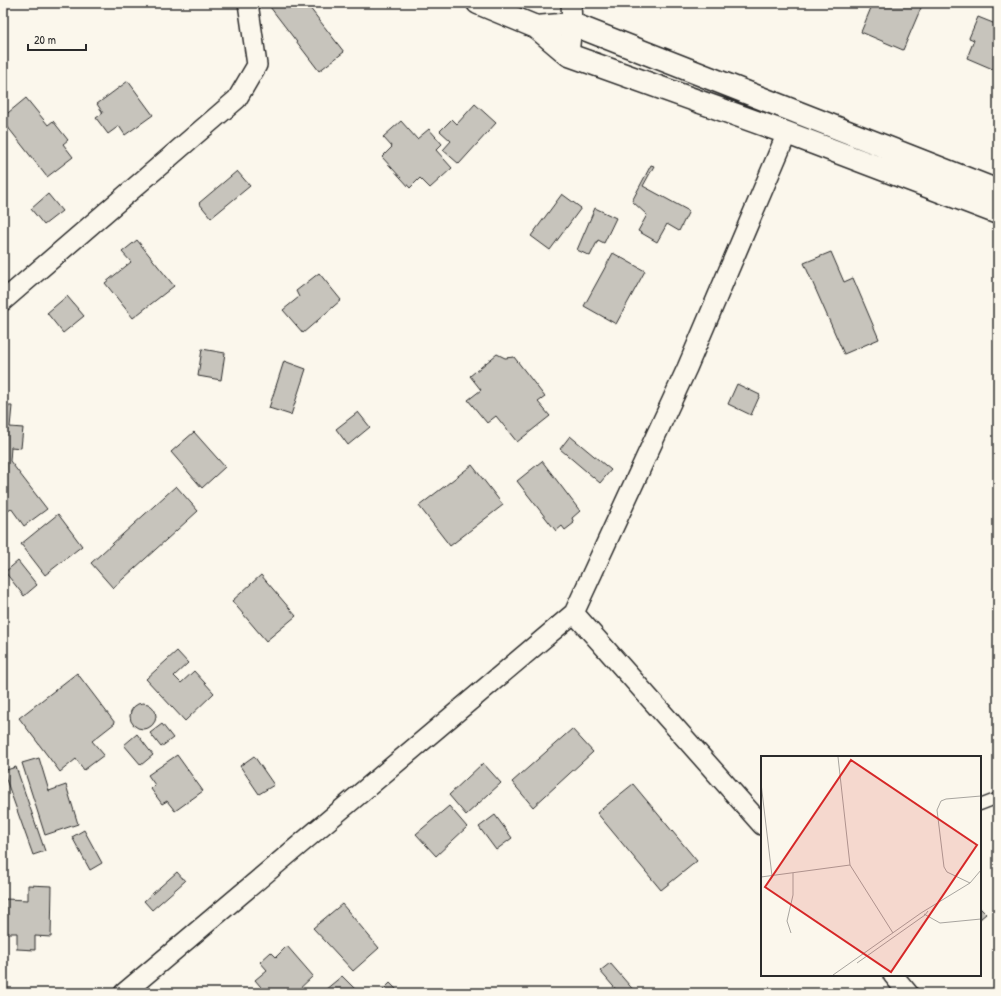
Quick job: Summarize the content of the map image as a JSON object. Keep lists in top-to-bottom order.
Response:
{
  "scale_bar": "20 m"
}
